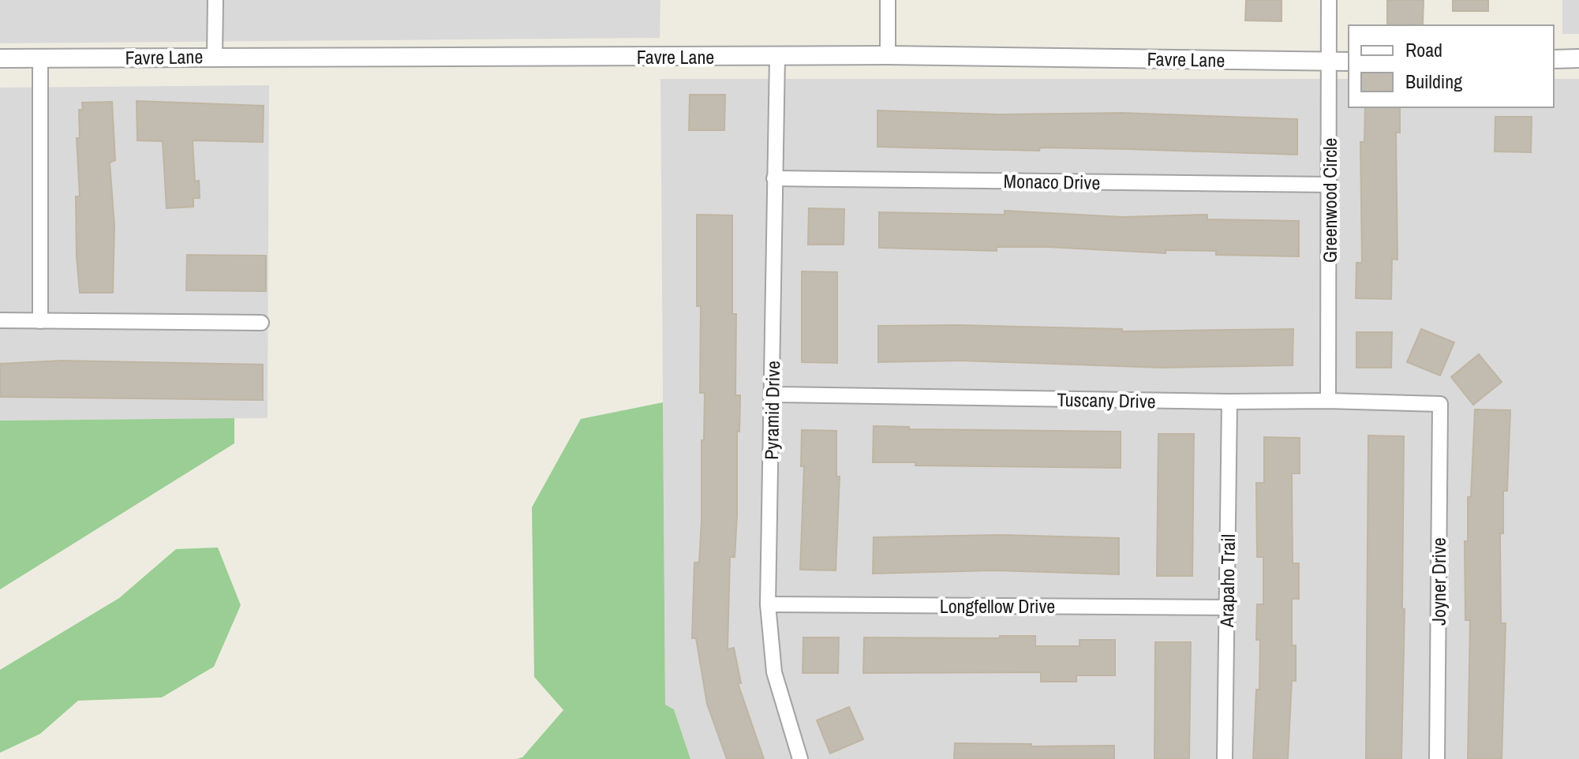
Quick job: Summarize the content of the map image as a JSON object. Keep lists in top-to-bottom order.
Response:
{
  "streets": {
    "street": [
      "Favre Lane",
      "Monaco Drive",
      "Greenwood Circle",
      "Tuscany Drive",
      "Pyramid Drive",
      "Arapaho Trail",
      "Joyner Drive",
      "Longfellow Drive"
    ]
  },
  "crossings": [
    ["Favre Lane", "Greenwood Circle"],
    ["Favre Lane", "Pyramid Drive"],
    ["Monaco Drive", "Greenwood Circle"],
    ["Monaco Drive", "Pyramid Drive"],
    ["Greenwood Circle", "Tuscany Drive"],
    ["Tuscany Drive", "Pyramid Drive"],
    ["Tuscany Drive", "Arapaho Trail"],
    ["Tuscany Drive", "Joyner Drive"],
    ["Pyramid Drive", "Longfellow Drive"],
    ["Arapaho Trail", "Longfellow Drive"]
  ],
  "legend": ["Road", "Building"]
}
